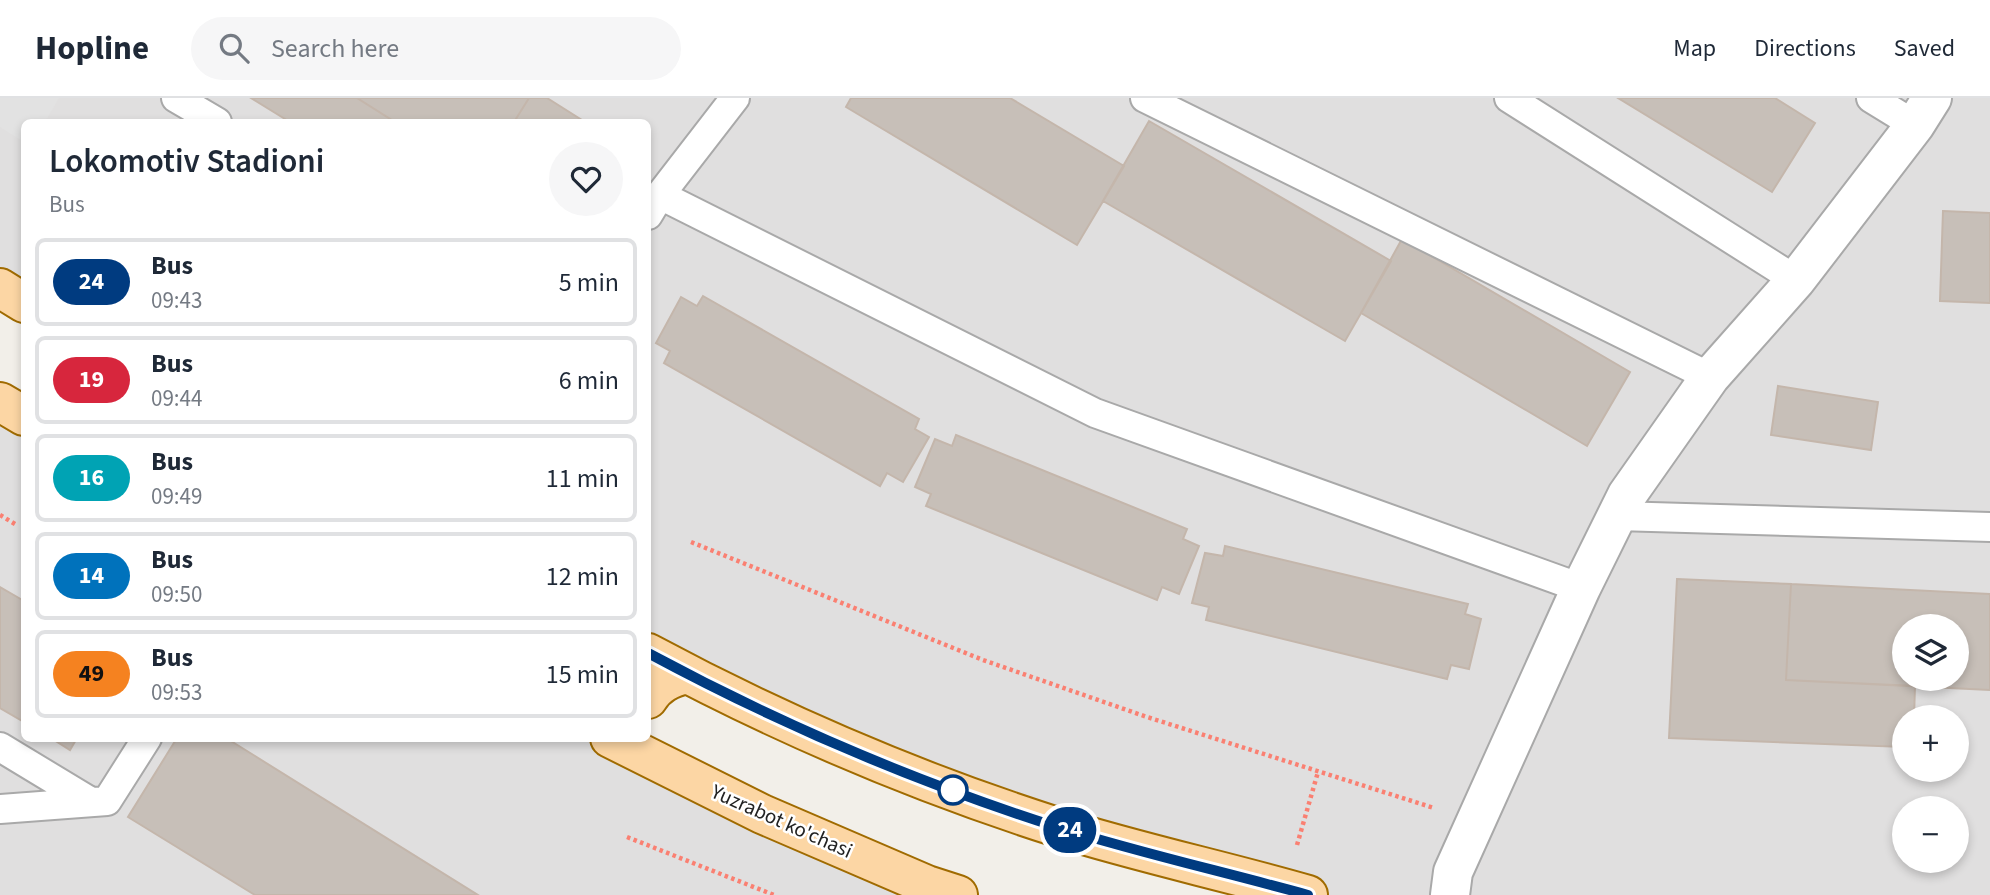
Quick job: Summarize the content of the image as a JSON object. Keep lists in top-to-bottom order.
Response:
{
  "streets": {
    "main road": ["Yuzrabot ko'chasi"]
  },
  "lines": ["bus line 24"],
  "page": {
    "header": "Hopline",
    "search": "Search here",
    "nav": ["Map", "Directions", "Saved"],
    "on_map": "24",
    "heading": ["Lokomotiv Stadioni", "Bus"],
    "list": [
      {
        "mark": "24",
        "name": "Bus",
        "note": "09:43",
        "value": "5 min"
      },
      {
        "mark": "19",
        "name": "Bus",
        "note": "09:44",
        "value": "6 min"
      },
      {
        "mark": "16",
        "name": "Bus",
        "note": "09:49",
        "value": "11 min"
      },
      {
        "mark": "14",
        "name": "Bus",
        "note": "09:50",
        "value": "12 min"
      },
      {
        "mark": "49",
        "name": "Bus",
        "note": "09:53",
        "value": "15 min"
      }
    ],
    "map_buttons": ["+", "−"]
  }
}
